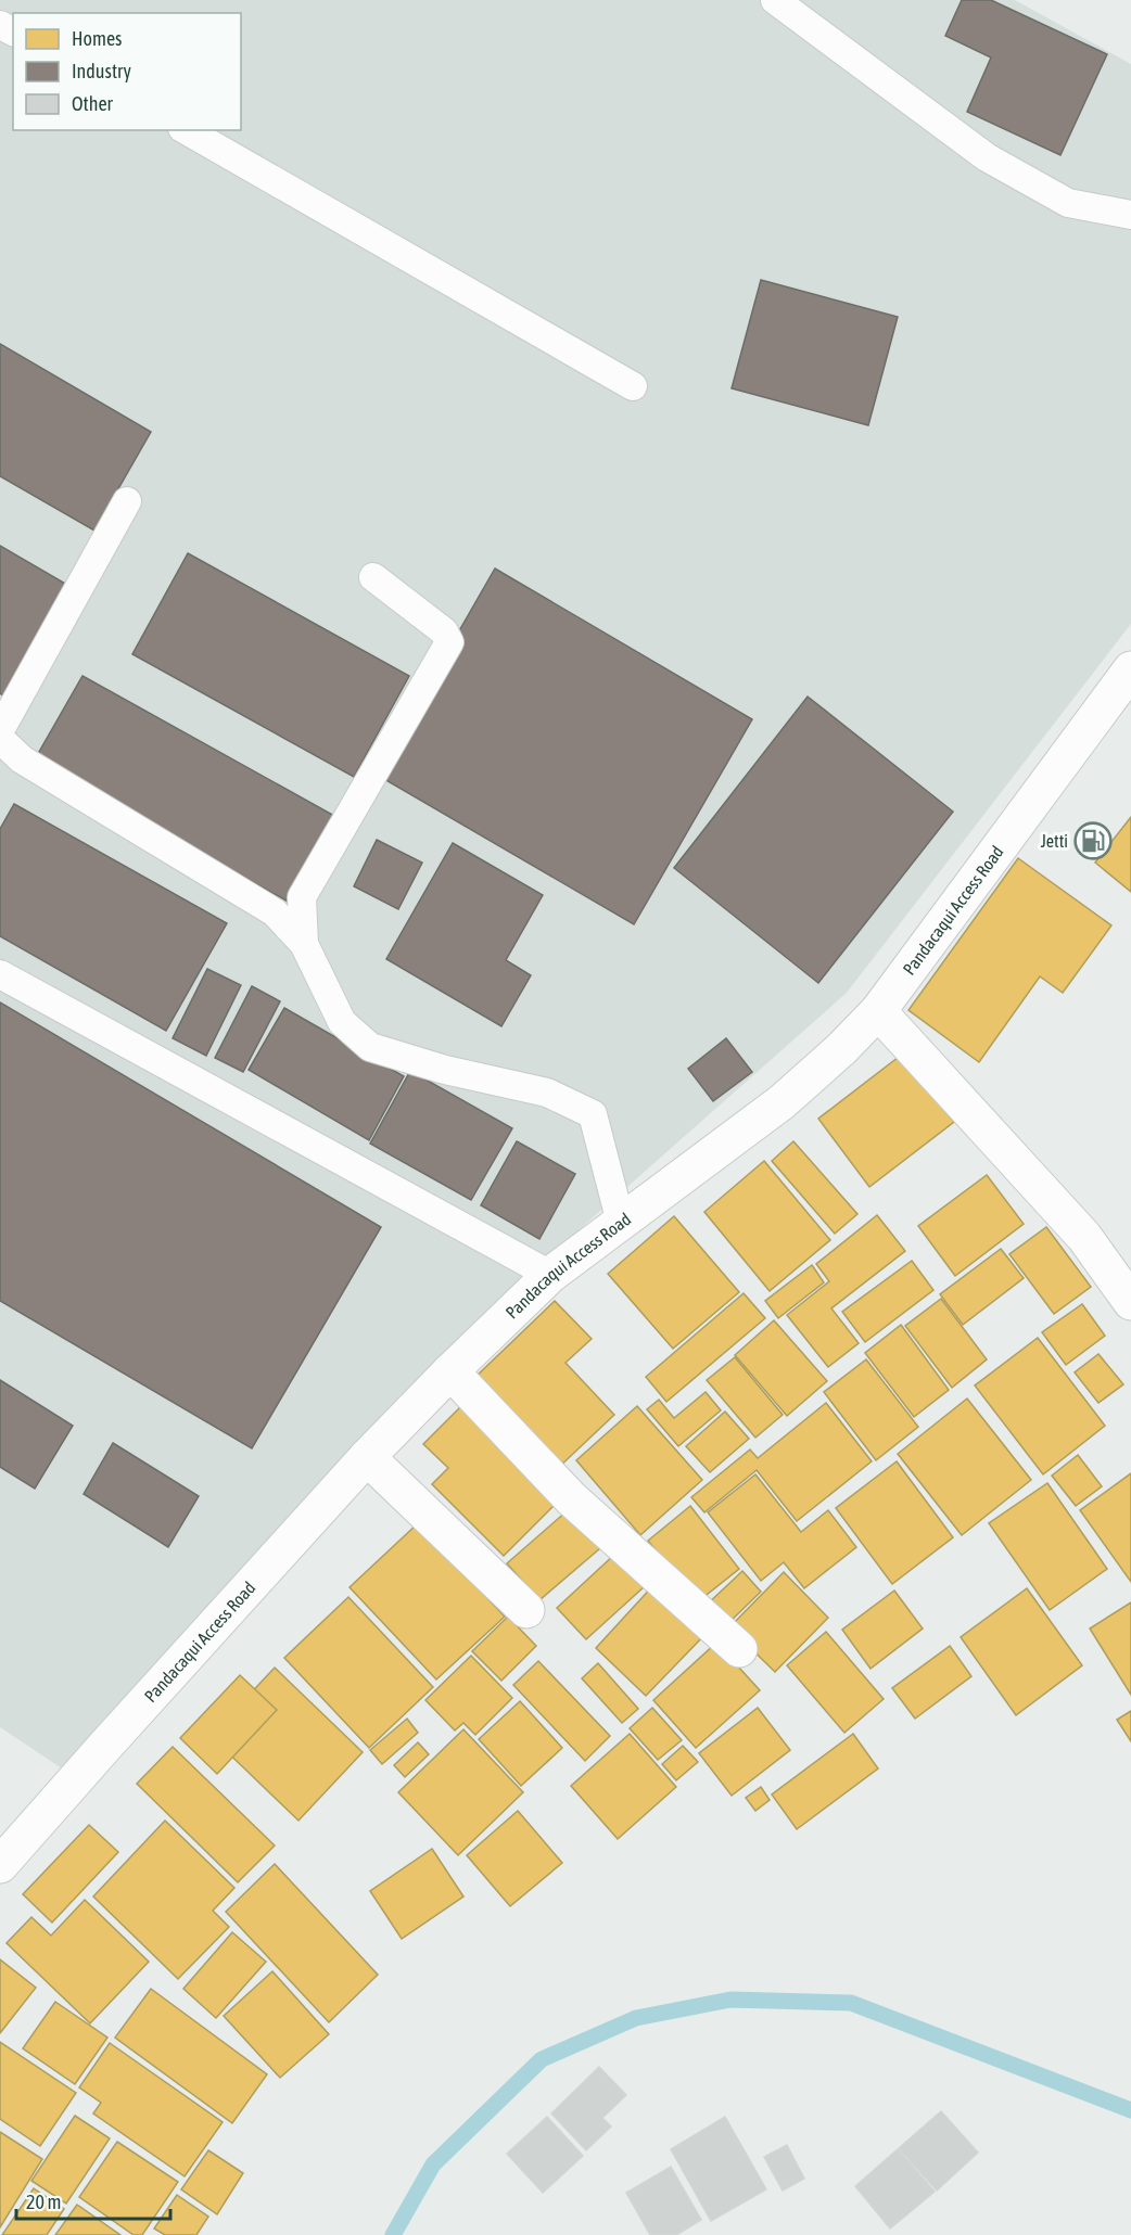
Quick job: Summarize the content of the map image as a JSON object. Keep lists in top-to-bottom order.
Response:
{
  "streets": {
    "street": ["Pandacaqui Access Road"]
  },
  "places": {
    "fuel station": ["Jetti"]
  },
  "legend": ["Homes", "Industry", "Other"],
  "scale_bar": "20 m"
}
